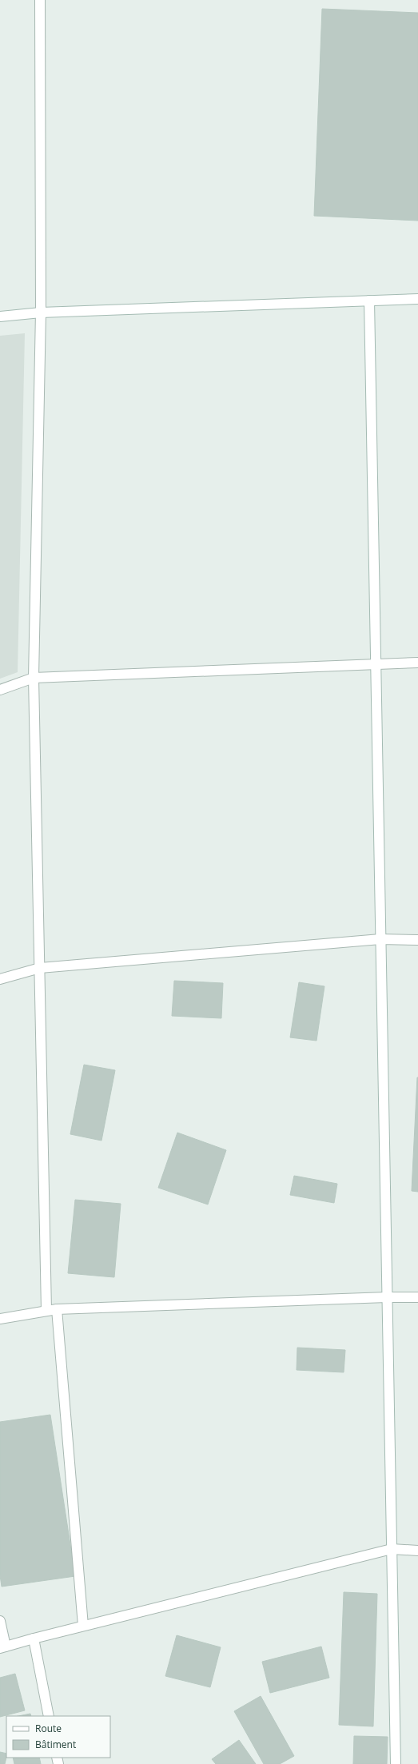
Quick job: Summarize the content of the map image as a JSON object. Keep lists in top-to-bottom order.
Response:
{
  "legend": ["Route", "Bâtiment"]
}
